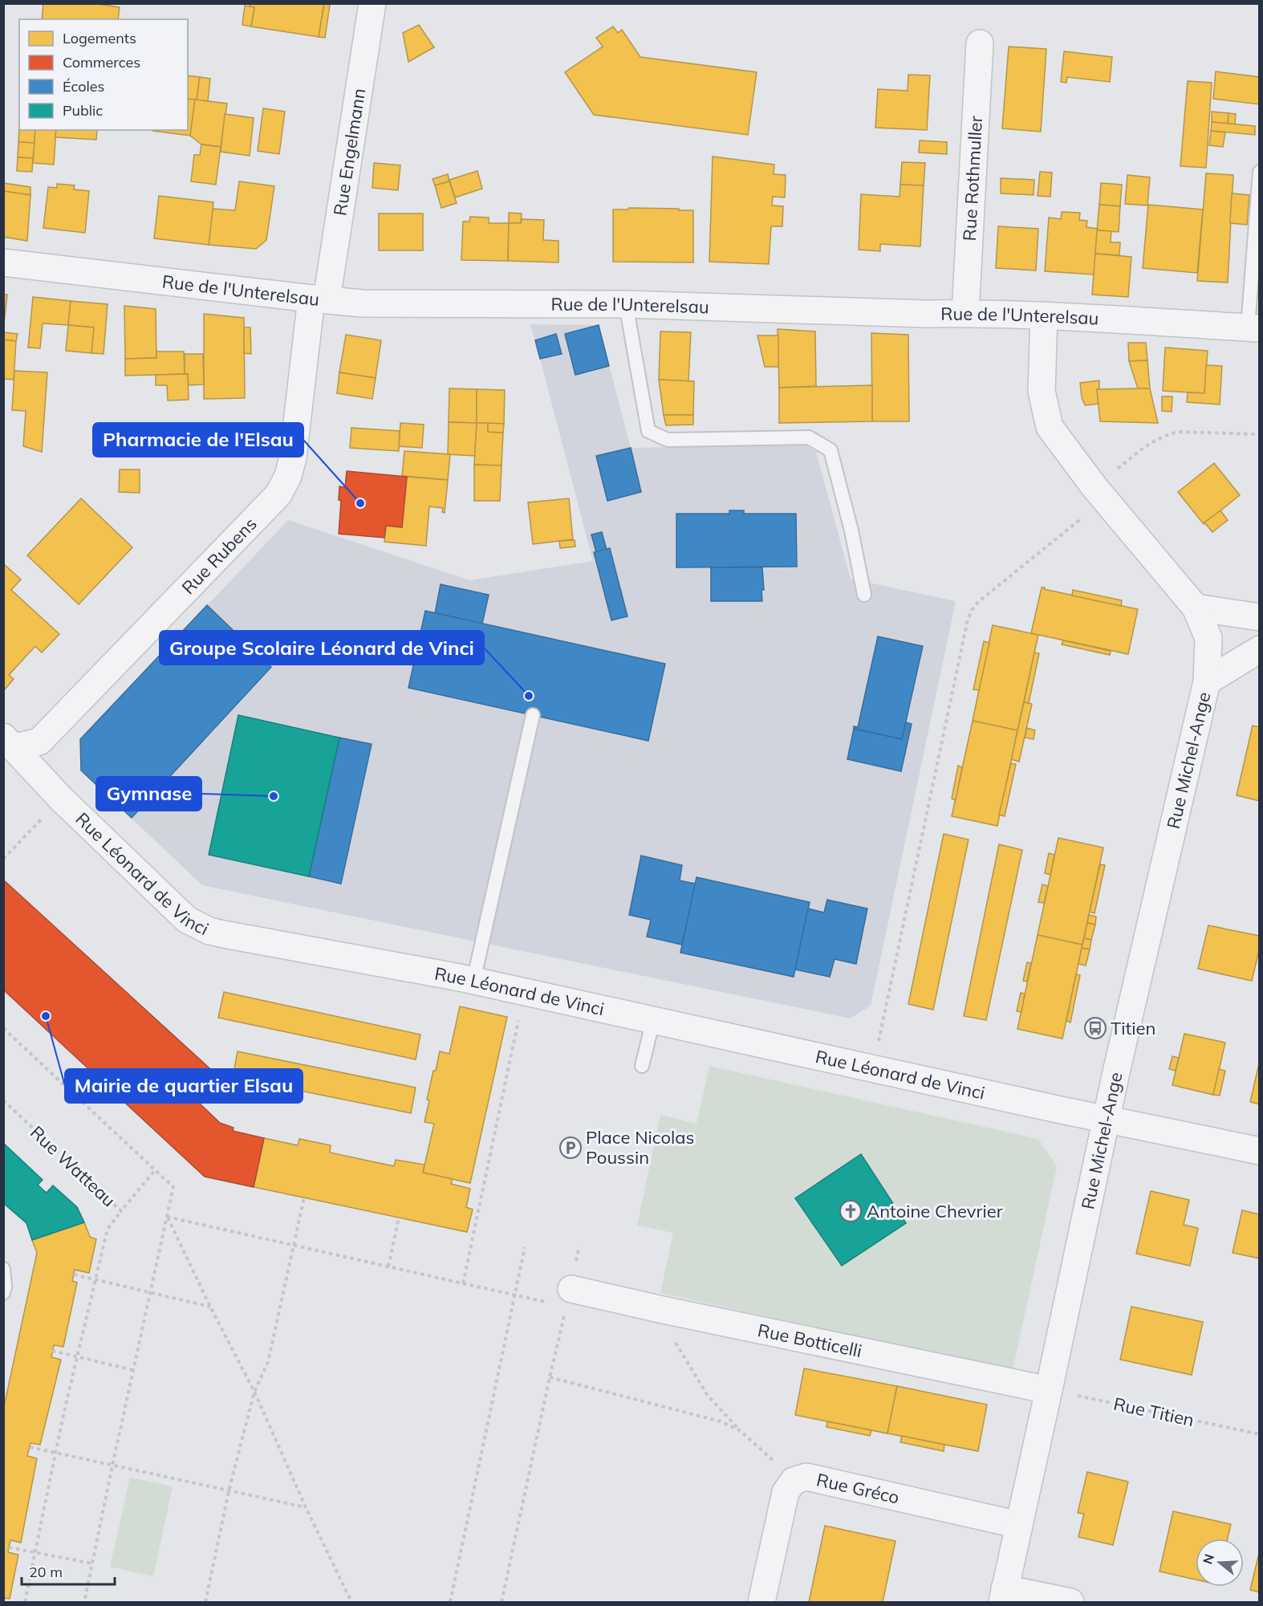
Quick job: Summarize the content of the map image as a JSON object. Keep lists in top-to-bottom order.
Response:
{
  "streets": {
    "street": [
      "Rue Engelmann",
      "Rue Rothmuller",
      "Rue de l'Unterelsau",
      "Rue Rubens",
      "Rue Michel-Ange",
      "Rue Léonard de Vinci",
      "Rue Botticelli",
      "Rue Gréco"
    ],
    "path": ["Rue Watteau", "Rue Titien"]
  },
  "crossings": [
    ["Rue Engelmann", "Rue de l'Unterelsau"],
    ["Rue Engelmann", "Rue Rubens"],
    ["Rue Rothmuller", "Rue de l'Unterelsau"],
    ["Rue de l'Unterelsau", "Rue Rubens"],
    ["Rue de l'Unterelsau", "Rue Michel-Ange"],
    ["Rue Rubens", "Rue Léonard de Vinci"],
    ["Rue Michel-Ange", "Rue Léonard de Vinci"],
    ["Rue Michel-Ange", "Rue Botticelli"],
    ["Rue Michel-Ange", "Rue Titien"],
    ["Rue Michel-Ange", "Rue Gréco"],
    ["Rue Botticelli", "Rue Titien"]
  ],
  "places": {
    "other": [
      "Pharmacie de l'Elsau",
      "Groupe Scolaire Léonard de Vinci",
      "Gymnase",
      "Mairie de quartier Elsau"
    ],
    "bus stop": ["Titien"],
    "parking": ["Place Nicolas Poussin"],
    "church": ["Antoine Chevrier"]
  },
  "legend": [
    "Logements",
    "Commerces",
    "Écoles",
    "Public"
  ],
  "scale_bar": "20 m",
  "north": "left"
}
